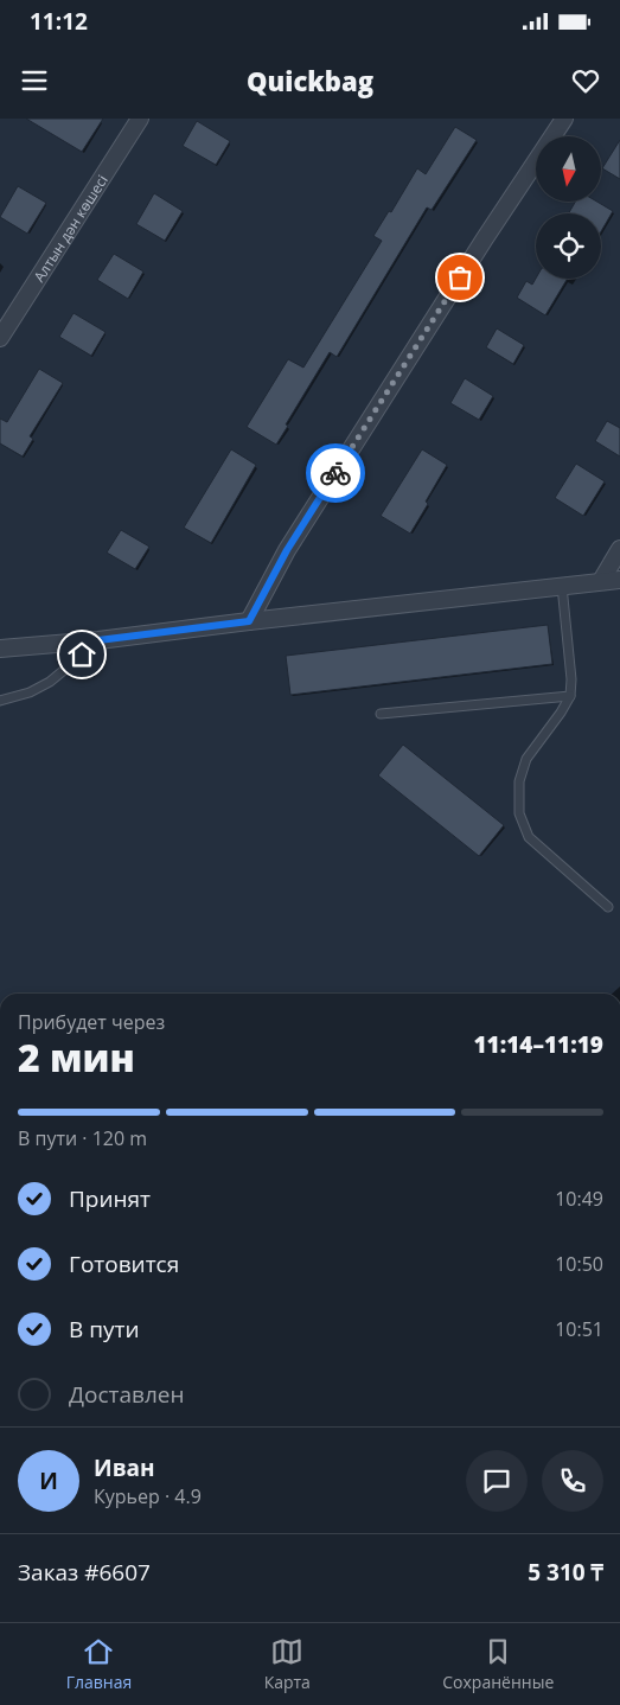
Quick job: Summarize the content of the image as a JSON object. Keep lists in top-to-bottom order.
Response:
{
  "streets": {
    "street": ["Алтын дән көшесі"]
  },
  "north": "bottom",
  "page": {
    "status": "11:12",
    "header": "Quickbag",
    "heading": ["2 мин", "Прибудет через", "11:14–11:19"],
    "panel": [
      "Иван",
      "Курьер · 4.9",
      "Заказ #6607",
      "5 310 ₸"
    ],
    "bar": "В пути · 120 m",
    "list": [
      ["Принят", "10:49"],
      ["Готовится", "10:50"],
      ["В пути", "10:51"],
      "Доставлен"
    ],
    "round": "И",
    "tabs": ["Главная", "Карта", "Сохранённые"]
  }
}
